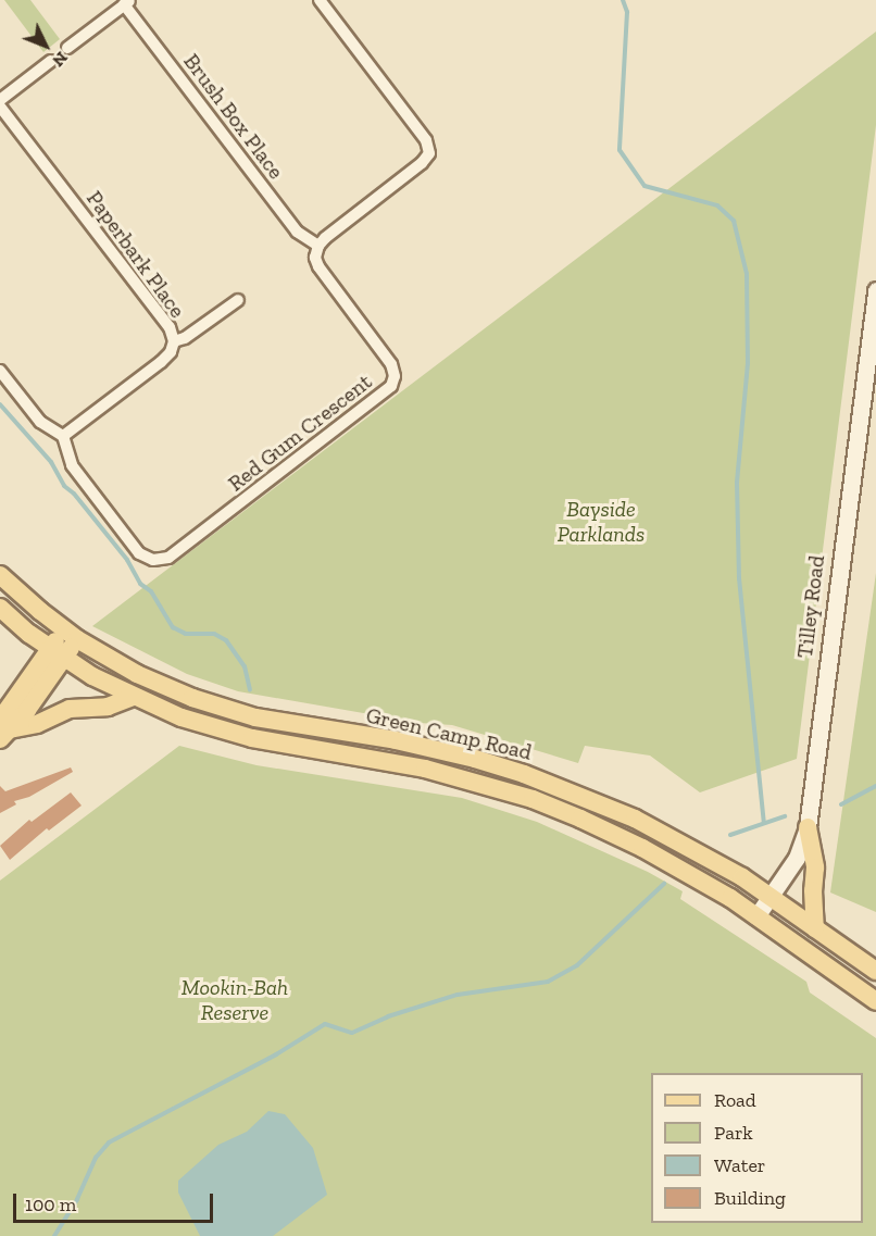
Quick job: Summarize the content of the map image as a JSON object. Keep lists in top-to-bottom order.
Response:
{
  "streets": {
    "main road": ["Tilley Road", "Green Camp Road"],
    "street": ["Brush Box Place", "Paperbark Place", "Red Gum Crescent"]
  },
  "crossings": [
    ["Brush Box Place", "Red Gum Crescent"],
    ["Paperbark Place", "Red Gum Crescent"],
    ["Tilley Road", "Green Camp Road"]
  ],
  "parks": ["Bayside Parklands", "Mookin-Bah Reserve"],
  "legend": [
    "Road",
    "Park",
    "Water",
    "Building"
  ],
  "scale_bar": "100 m",
  "north": "bottom right"
}
